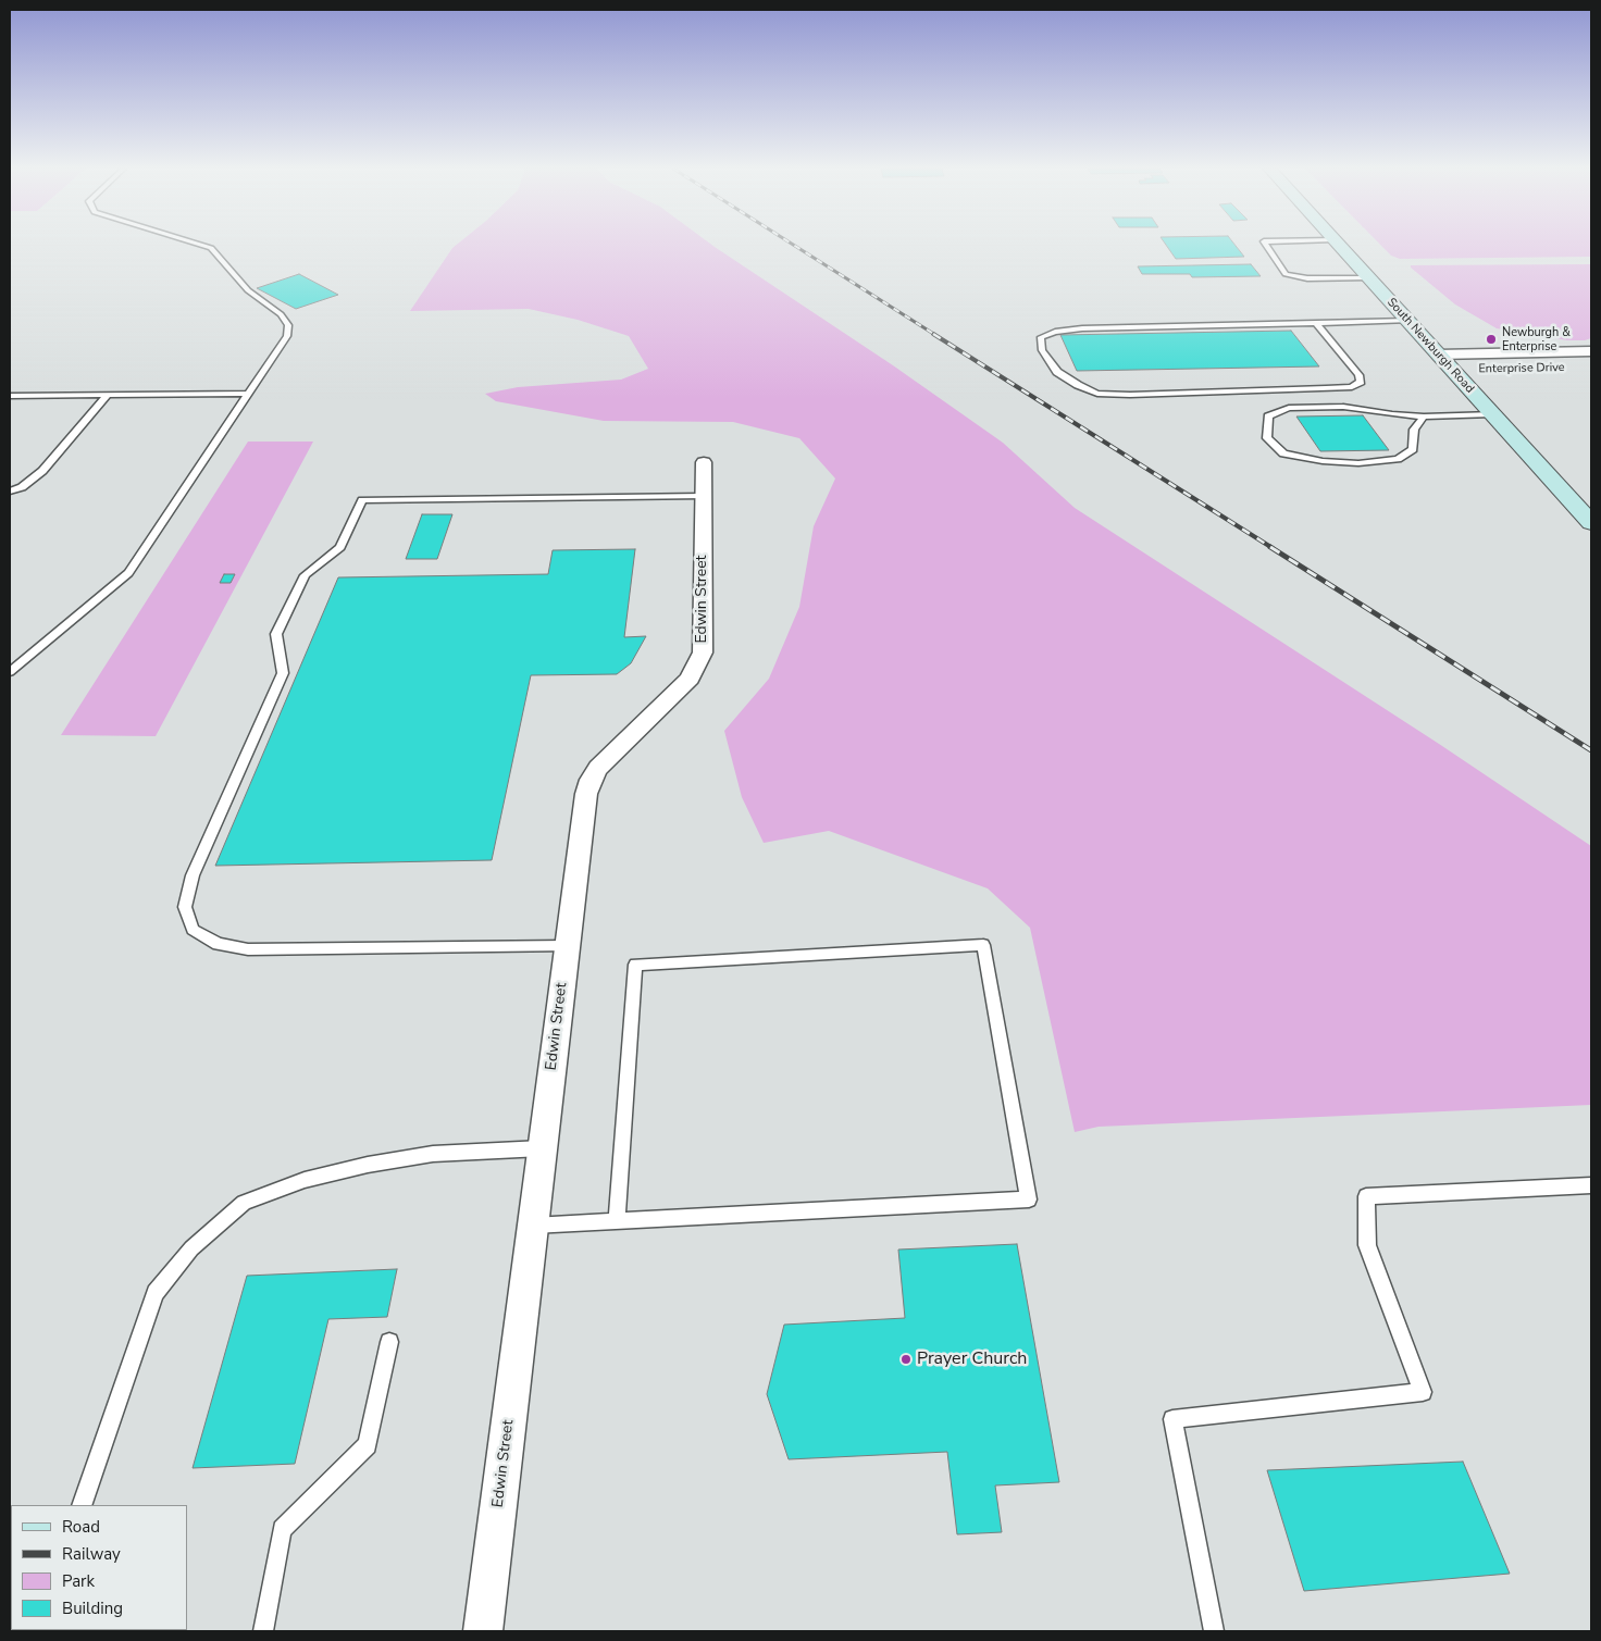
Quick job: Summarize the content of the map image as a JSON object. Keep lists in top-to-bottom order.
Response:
{
  "streets": {
    "main road": ["South Newburgh Road"],
    "street": ["Enterprise Drive", "Edwin Street"]
  },
  "crossings": [
    ["South Newburgh Road", "Enterprise Drive"]
  ],
  "places": ["Newburgh & Enterprise", "Prayer Church"],
  "legend": [
    "Road",
    "Railway",
    "Park",
    "Building"
  ]
}
